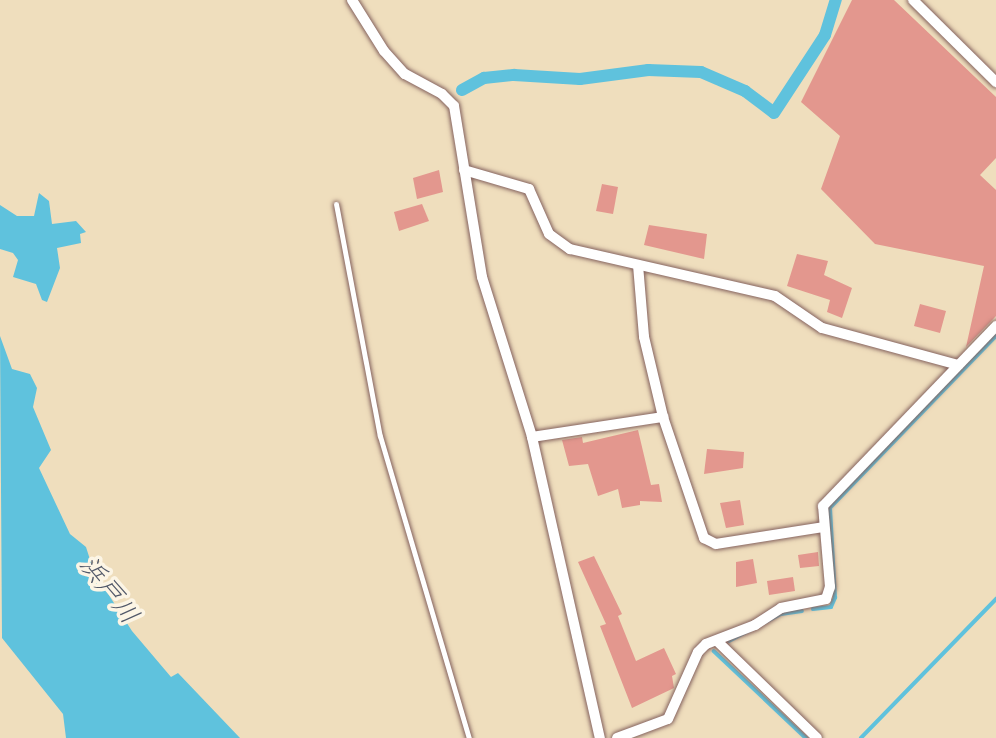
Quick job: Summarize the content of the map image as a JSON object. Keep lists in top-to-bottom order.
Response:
{
  "water": ["浜戸川"]
}
